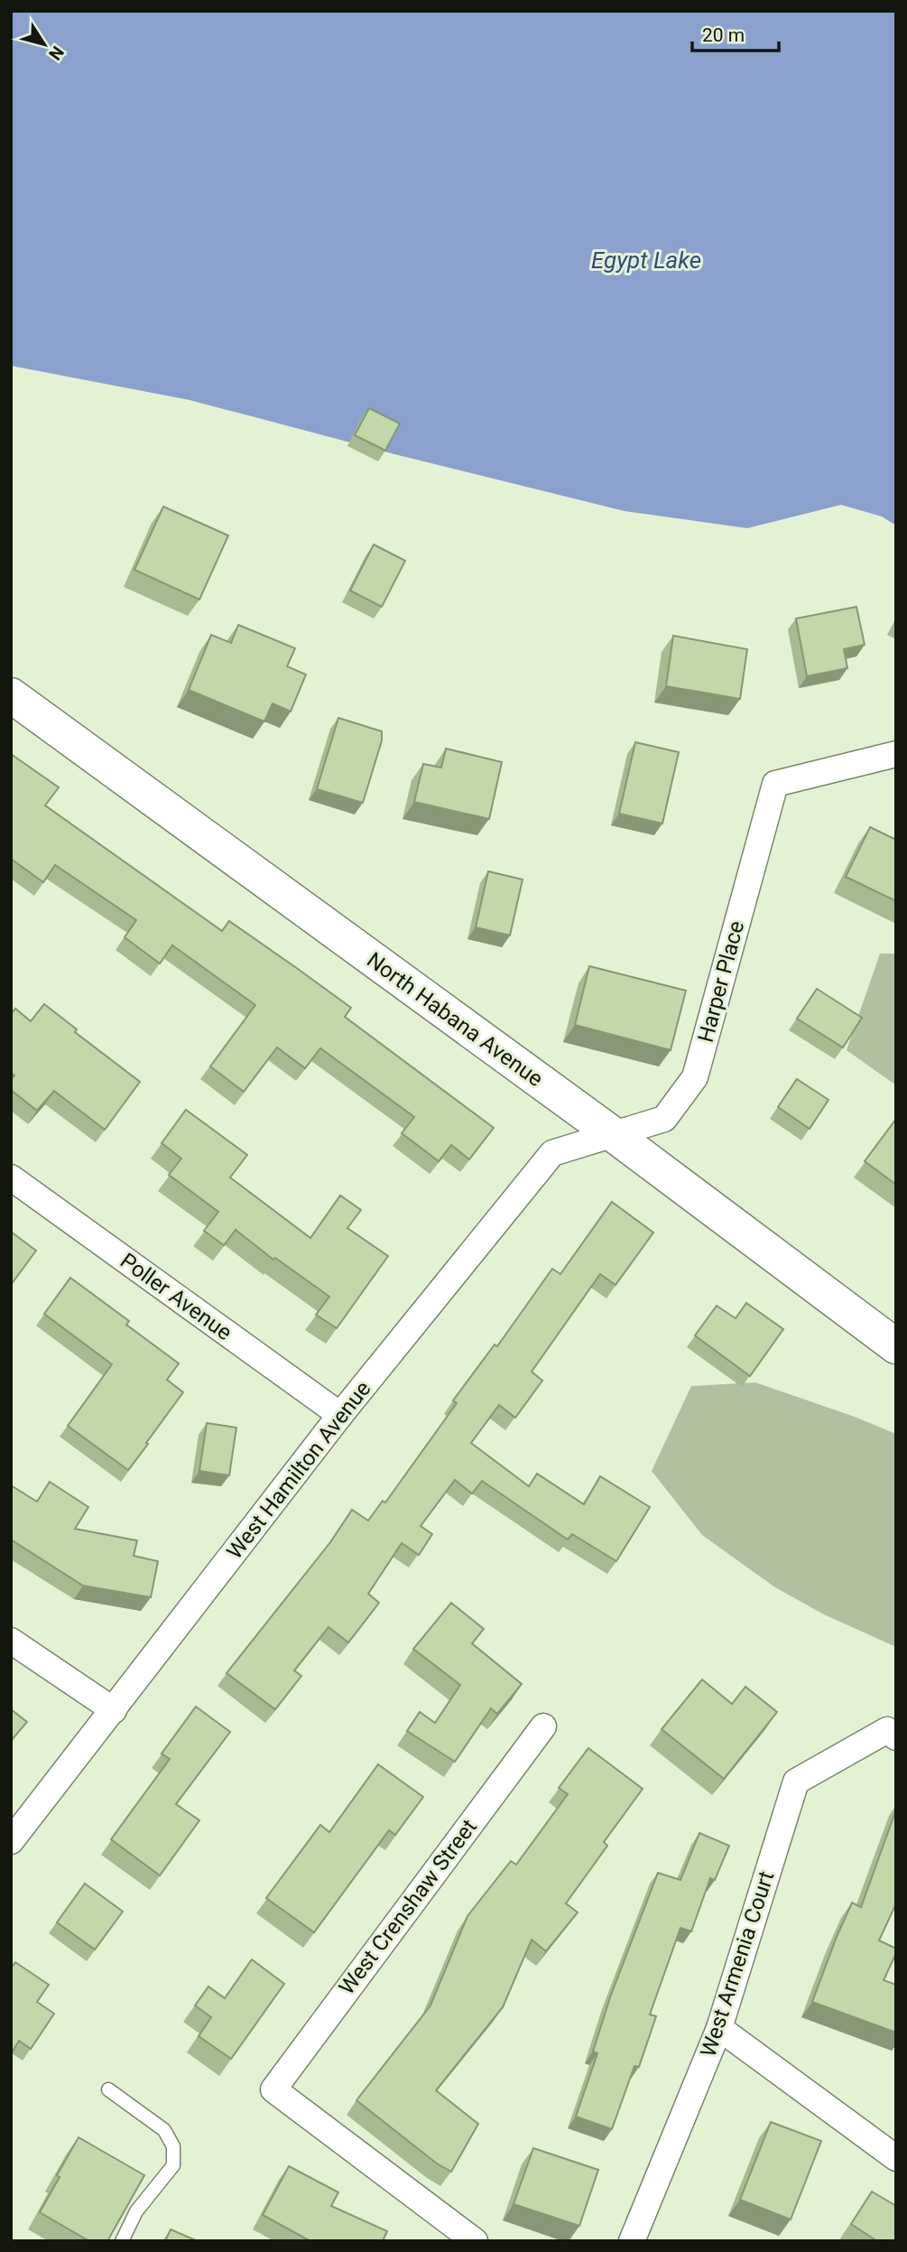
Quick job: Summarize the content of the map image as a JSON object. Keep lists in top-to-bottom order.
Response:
{
  "streets": {
    "street": [
      "Harper Place",
      "North Habana Avenue",
      "Poller Avenue",
      "West Hamilton Avenue",
      "West Crenshaw Street",
      "West Armenia Court"
    ]
  },
  "crossings": [
    ["Harper Place", "North Habana Avenue"],
    ["Harper Place", "West Hamilton Avenue"],
    ["North Habana Avenue", "West Hamilton Avenue"],
    ["Poller Avenue", "West Hamilton Avenue"]
  ],
  "water": ["Egypt Lake"],
  "scale_bar": "20 m",
  "north": "bottom right"
}
